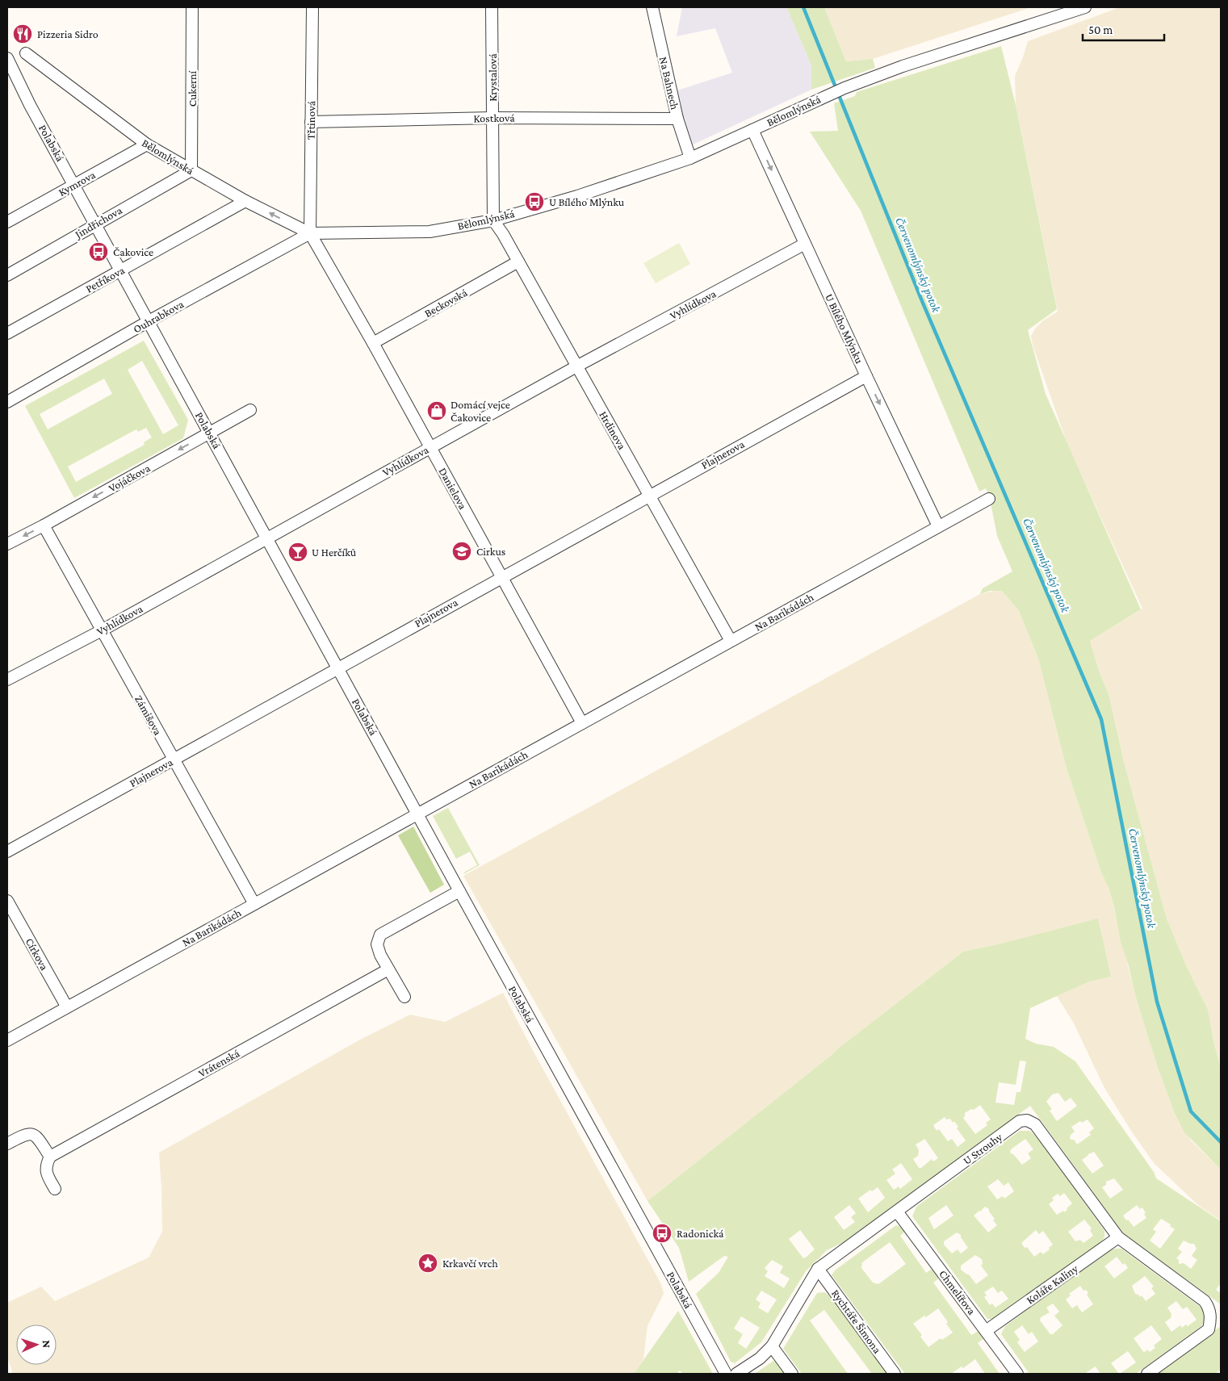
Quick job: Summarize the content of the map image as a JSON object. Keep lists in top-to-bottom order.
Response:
{
  "streets": {
    "street": [
      "Krystalová",
      "Na Bahnech",
      "Cukerní",
      "Bělomlýnská",
      "Kostková",
      "Třtinová",
      "Polabská",
      "Kymrova",
      "Jindřichova",
      "Petříkova",
      "Beckovská",
      "Vyhlídkova",
      "Ouhrabkova",
      "U Bílého Mlýnku",
      "Hrdinova",
      "Plajnerova",
      "Vojáčkova",
      "Danielova",
      "Na Barikádách",
      "Zámišova",
      "Církova",
      "Vrátenská",
      "U Strouhy",
      "Koláře Kaliny",
      "Chmelířova",
      "Rychtáře Šimona"
    ]
  },
  "crossings": [
    ["Krystalová", "Bělomlýnská"],
    ["Krystalová", "Kostková"],
    ["Krystalová", "Hrdinova"],
    ["Na Bahnech", "Bělomlýnská"],
    ["Na Bahnech", "Kostková"],
    ["Cukerní", "Bělomlýnská"],
    ["Cukerní", "Jindřichova"],
    ["Bělomlýnská", "Třtinová"],
    ["Bělomlýnská", "Kymrova"],
    ["Bělomlýnská", "Jindřichova"],
    ["Bělomlýnská", "Petříkova"],
    ["Bělomlýnská", "Ouhrabkova"],
    ["Bělomlýnská", "U Bílého Mlýnku"],
    ["Bělomlýnská", "Hrdinova"],
    ["Bělomlýnská", "Danielova"],
    ["Kostková", "Třtinová"],
    ["Třtinová", "Ouhrabkova"],
    ["Třtinová", "Danielova"],
    ["Polabská", "Kymrova"],
    ["Polabská", "Jindřichova"],
    ["Polabská", "Petříkova"],
    ["Polabská", "Vyhlídkova"],
    ["Polabská", "Ouhrabkova"],
    ["Polabská", "Plajnerova"],
    ["Polabská", "Vojáčkova"],
    ["Polabská", "Na Barikádách"],
    ["Beckovská", "Hrdinova"],
    ["Beckovská", "Danielova"],
    ["Vyhlídkova", "U Bílého Mlýnku"],
    ["Vyhlídkova", "Hrdinova"],
    ["Vyhlídkova", "Danielova"],
    ["Vyhlídkova", "Zámišova"],
    ["Ouhrabkova", "Danielova"],
    ["U Bílého Mlýnku", "Plajnerova"],
    ["U Bílého Mlýnku", "Na Barikádách"],
    ["Hrdinova", "Plajnerova"],
    ["Hrdinova", "Na Barikádách"],
    ["Plajnerova", "Danielova"],
    ["Plajnerova", "Zámišova"],
    ["Vojáčkova", "Zámišova"],
    ["Danielova", "Na Barikádách"],
    ["Na Barikádách", "Zámišova"],
    ["Na Barikádách", "Církova"],
    ["U Strouhy", "Koláře Kaliny"],
    ["U Strouhy", "Chmelířova"],
    ["U Strouhy", "Rychtáře Šimona"],
    ["Koláře Kaliny", "Chmelířova"]
  ],
  "one_way": ["U Bílého Mlýnku", "Vojáčkova"],
  "water": ["Červenomlýnský potok"],
  "places": {
    "restaurant": ["Pizzeria Sidro"],
    "bus stop": ["U Bílého Mlýnku", "Čakovice", "Radonická"],
    "shop": ["Domácí vejce Čakovice"],
    "school or university": ["Cirkus"],
    "bar": ["U Herčíků"],
    "place": ["Krkavčí vrch"]
  },
  "scale_bar": "50 m",
  "north": "right"
}
